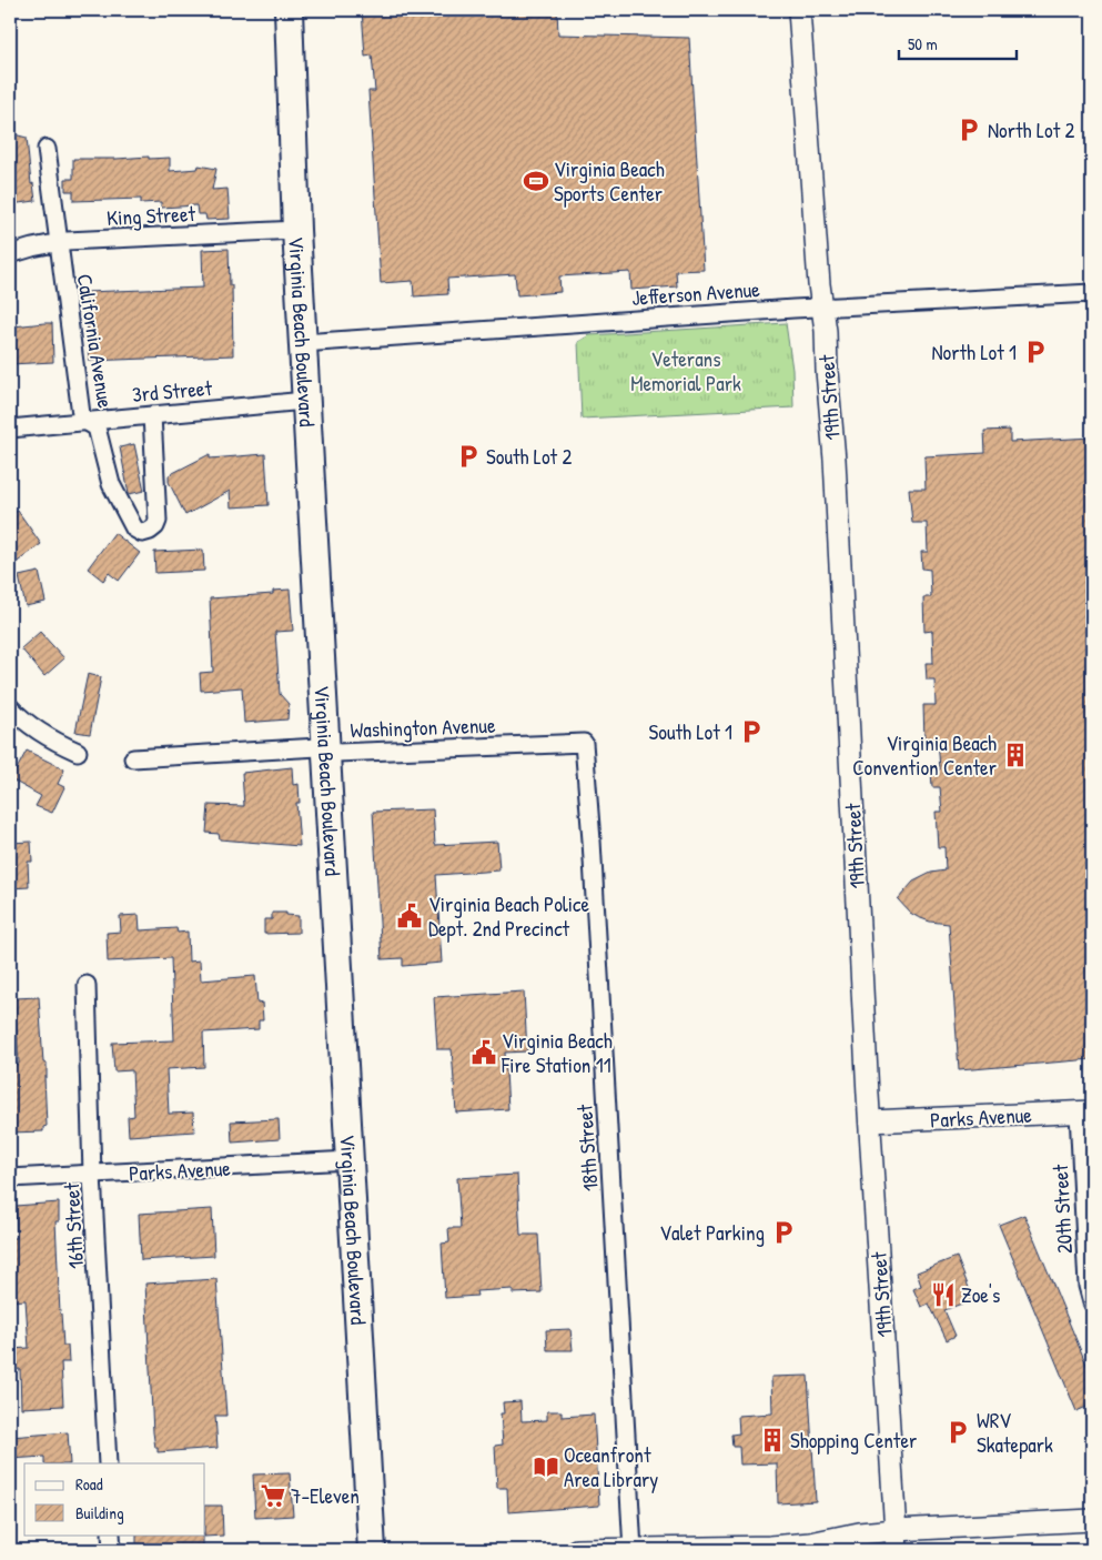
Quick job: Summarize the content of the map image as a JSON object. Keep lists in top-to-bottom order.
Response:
{
  "streets": {
    "main road": ["Virginia Beach Boulevard"],
    "street": [
      "King Street",
      "Jefferson Avenue",
      "California Avenue",
      "3rd Street",
      "19th Street",
      "Washington Avenue",
      "Parks Avenue",
      "18th Street",
      "20th Street",
      "16th Street"
    ]
  },
  "crossings": [
    ["King Street", "Virginia Beach Boulevard"],
    ["King Street", "California Avenue"],
    ["Jefferson Avenue", "Virginia Beach Boulevard"],
    ["Jefferson Avenue", "19th Street"],
    ["Virginia Beach Boulevard", "3rd Street"],
    ["Virginia Beach Boulevard", "Washington Avenue"],
    ["Virginia Beach Boulevard", "Parks Avenue"],
    ["California Avenue", "3rd Street"],
    ["19th Street", "Parks Avenue"],
    ["Washington Avenue", "18th Street"],
    ["Parks Avenue", "20th Street"],
    ["Parks Avenue", "16th Street"]
  ],
  "parks": ["Veterans Memorial Park"],
  "places": {
    "parking": [
      "North Lot 2",
      "North Lot 1",
      "South Lot 2",
      "South Lot 1",
      "Valet Parking",
      "WRV Skatepark"
    ],
    "sports": ["Virginia Beach Sports Center"],
    "building": ["Virginia Beach Convention Center", "Shopping Center"],
    "public building": ["Virginia Beach Police Dept. 2nd Precinct", "Virginia Beach Fire Station 11"],
    "restaurant": ["Zoe's"],
    "library": ["Oceanfront Area Library"],
    "supermarket": ["7-Eleven"]
  },
  "legend": ["Road", "Building"],
  "scale_bar": "50 m"
}
